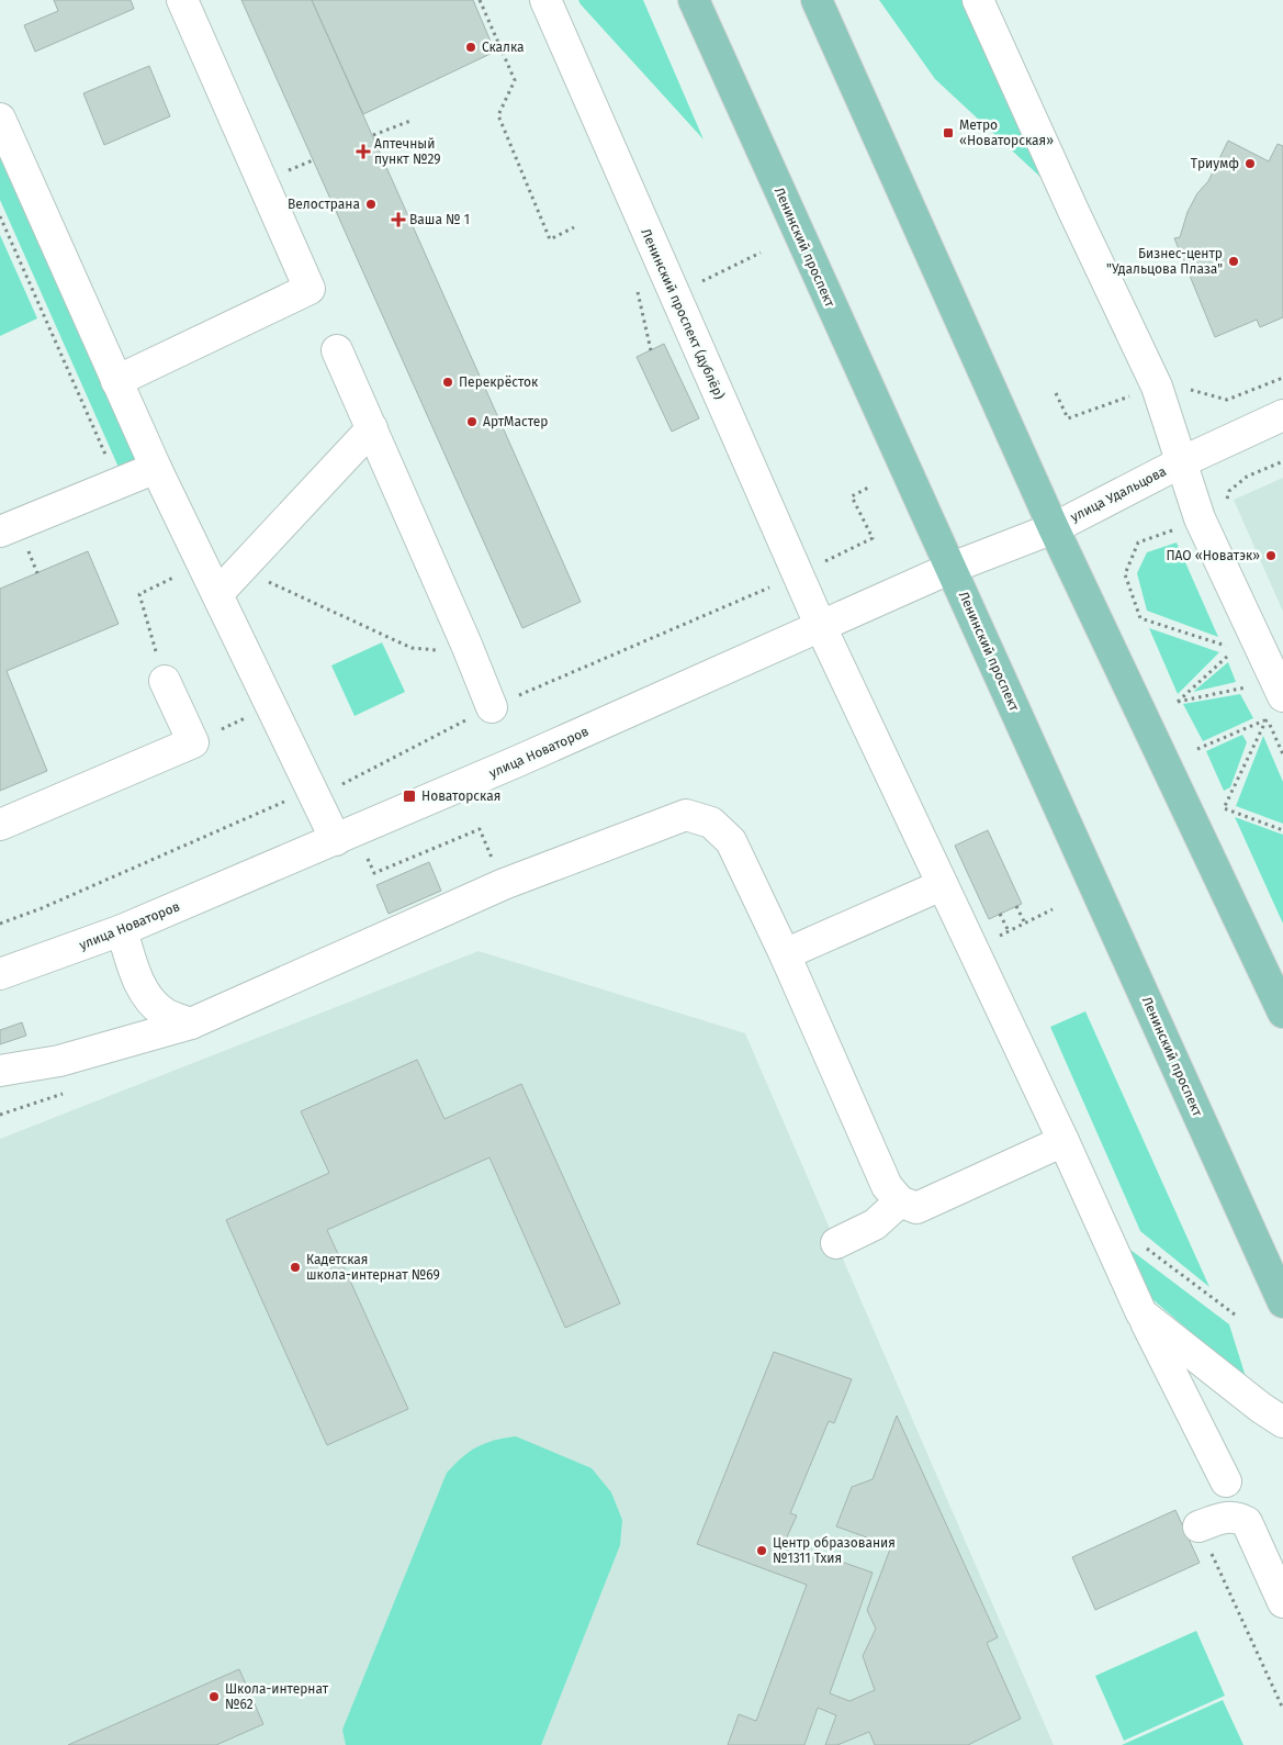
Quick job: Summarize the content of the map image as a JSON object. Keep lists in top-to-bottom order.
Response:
{
  "streets": {
    "main road": ["Ленинский проспект"],
    "street": ["Ленинский проспект (дублёр)", "улица Удальцова", "улица Новаторов"]
  },
  "crossings": [
    ["Ленинский проспект", "улица Удальцова"],
    ["Ленинский проспект", "улица Новаторов"],
    ["Ленинский проспект (дублёр)", "улица Новаторов"],
    ["улица Удальцова", "улица Новаторов"]
  ],
  "places": {
    "other": [
      "Скалка",
      "Триумф",
      "Велострана",
      "Бизнес-центр \"Удальцова Плаза\"",
      "Перекрёсток",
      "АртМастер",
      "ПАО «Новатэк»",
      "Кадетская школа-интернат №69",
      "Центр образования №1311 Тхия",
      "Школа-интернат №62"
    ],
    "transit": ["Метро «Новаторская»", "Новаторская"],
    "health": ["Аптечный пункт №29", "Ваша № 1"]
  }
}
